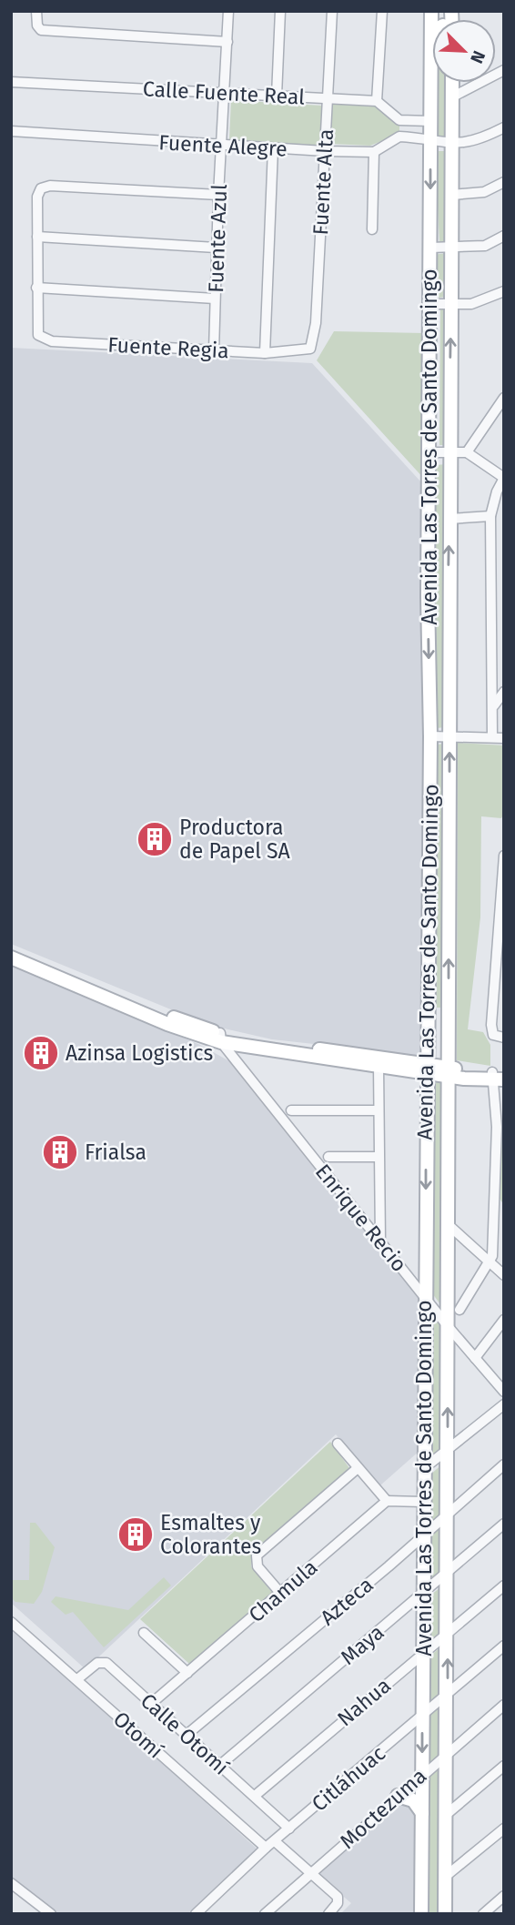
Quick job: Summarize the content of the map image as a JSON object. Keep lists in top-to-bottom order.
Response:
{
  "streets": {
    "street": [
      "Calle Fuente Real",
      "Fuente Alegre",
      "Fuente Alta",
      "Fuente Azul",
      "Fuente Regia",
      "Avenida Las Torres de Santo Domingo",
      "Enrique Recio",
      "Chamula",
      "Azteca",
      "Maya",
      "Nahua",
      "Calle Otomí",
      "Otomí",
      "Citláhuac",
      "Moctezuma"
    ]
  },
  "crossings": [
    ["Calle Fuente Real", "Fuente Alta"],
    ["Calle Fuente Real", "Fuente Azul"],
    ["Fuente Alegre", "Fuente Alta"],
    ["Fuente Alegre", "Fuente Azul"],
    ["Fuente Alegre", "Avenida Las Torres de Santo Domingo"],
    ["Fuente Alta", "Fuente Regia"],
    ["Fuente Azul", "Fuente Regia"],
    ["Avenida Las Torres de Santo Domingo", "Enrique Recio"],
    ["Avenida Las Torres de Santo Domingo", "Azteca"],
    ["Avenida Las Torres de Santo Domingo", "Maya"],
    ["Avenida Las Torres de Santo Domingo", "Nahua"],
    ["Avenida Las Torres de Santo Domingo", "Citláhuac"],
    ["Avenida Las Torres de Santo Domingo", "Moctezuma"],
    ["Chamula", "Calle Otomí"],
    ["Azteca", "Calle Otomí"],
    ["Maya", "Calle Otomí"],
    ["Nahua", "Calle Otomí"],
    ["Calle Otomí", "Otomí"],
    ["Calle Otomí", "Citláhuac"],
    ["Otomí", "Citláhuac"]
  ],
  "places": {
    "building": [
      "Productora de Papel SA",
      "Azinsa Logistics",
      "Frialsa",
      "Esmaltes y Colorantes"
    ]
  },
  "north": "bottom right"
}
